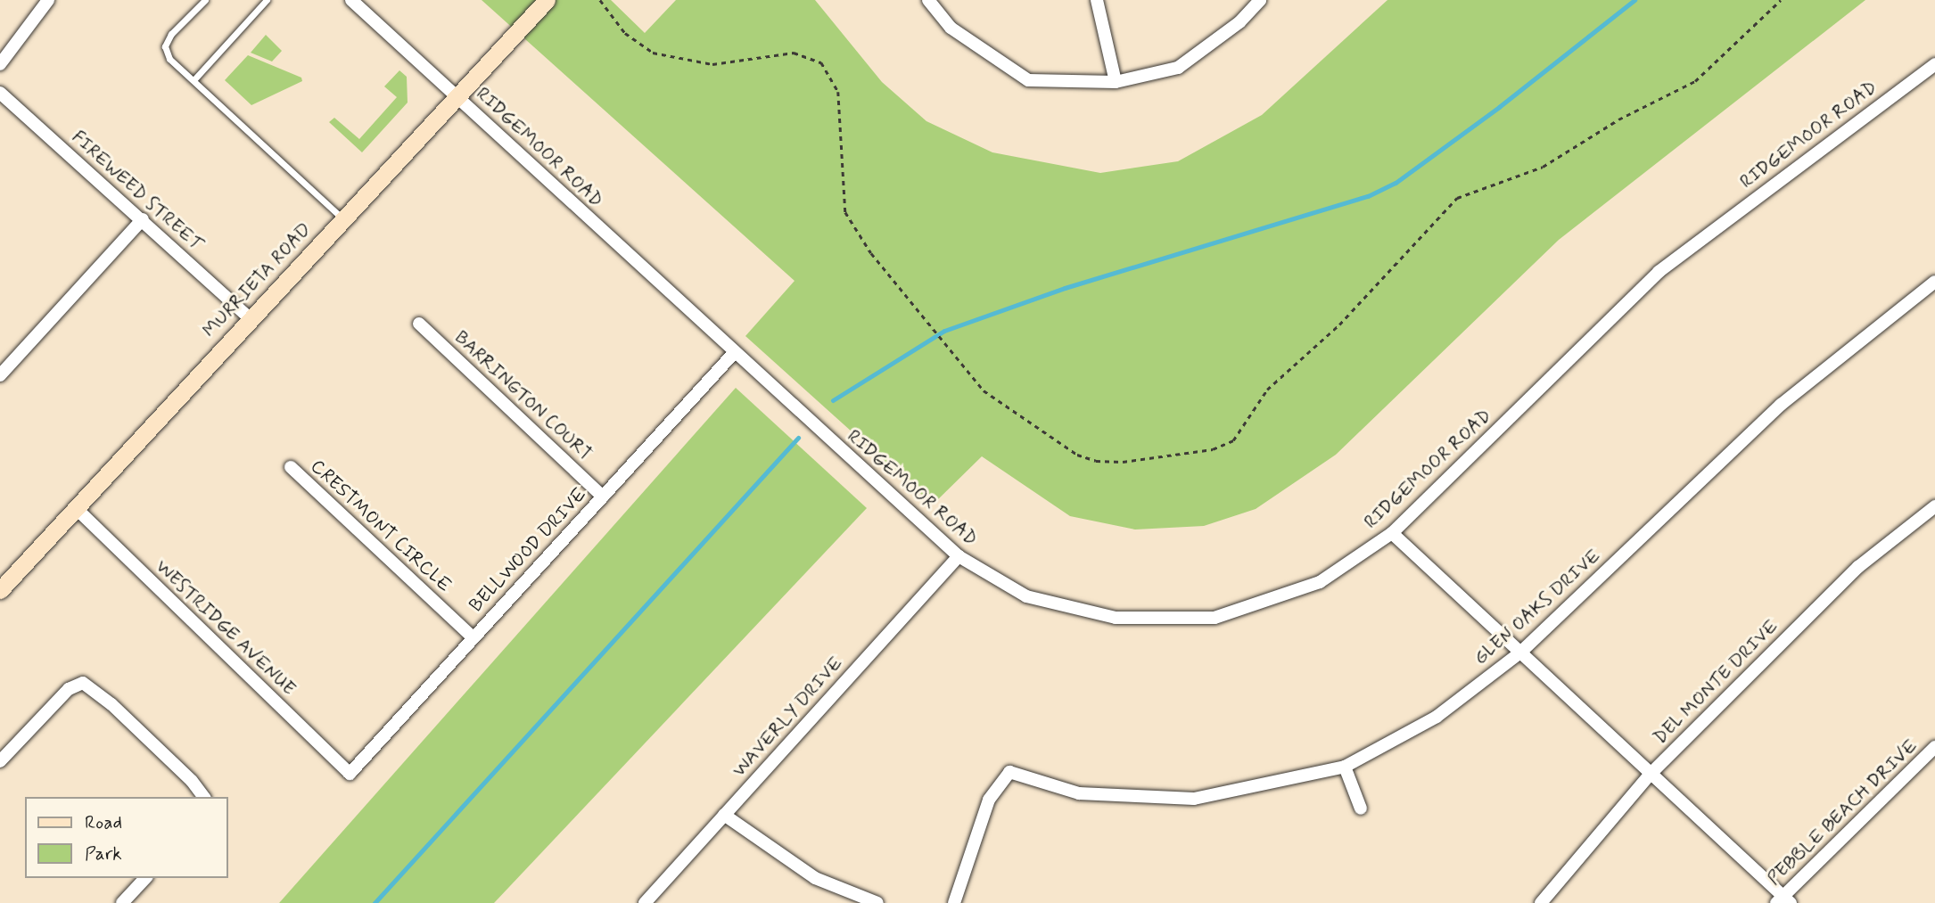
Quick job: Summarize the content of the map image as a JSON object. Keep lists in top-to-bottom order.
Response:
{
  "streets": {
    "main road": ["MURRIETA ROAD"],
    "street": [
      "RIDGEMOOR ROAD",
      "FIREWEED STREET",
      "BARRINGTON COURT",
      "CRESTMONT CIRCLE",
      "BELLWOOD DRIVE",
      "GLEN OAKS DRIVE",
      "WESTRIDGE AVENUE",
      "DEL MONTE DRIVE",
      "WAVERLY DRIVE",
      "PEBBLE BEACH DRIVE"
    ]
  },
  "crossings": [
    ["RIDGEMOOR ROAD", "MURRIETA ROAD"],
    ["RIDGEMOOR ROAD", "BELLWOOD DRIVE"],
    ["RIDGEMOOR ROAD", "WAVERLY DRIVE"],
    ["FIREWEED STREET", "MURRIETA ROAD"],
    ["MURRIETA ROAD", "WESTRIDGE AVENUE"],
    ["BARRINGTON COURT", "BELLWOOD DRIVE"],
    ["CRESTMONT CIRCLE", "BELLWOOD DRIVE"],
    ["BELLWOOD DRIVE", "WESTRIDGE AVENUE"]
  ],
  "legend": ["Road", "Park"]
}
